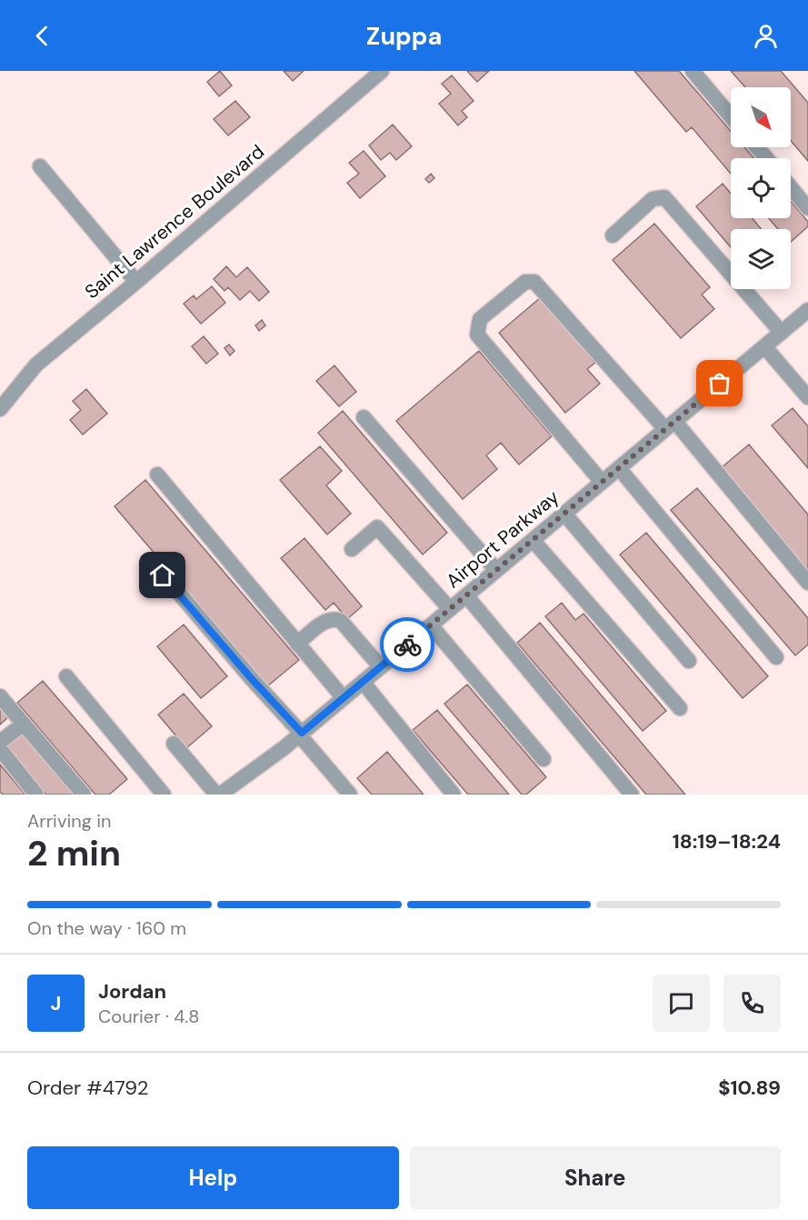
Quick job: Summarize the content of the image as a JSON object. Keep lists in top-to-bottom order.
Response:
{
  "streets": {
    "street": ["Saint Lawrence Boulevard", "Airport Parkway"]
  },
  "north": "bottom right",
  "page": {
    "header": "Zuppa",
    "heading": ["2 min", "Arriving in", "18:19–18:24"],
    "panel": [
      "Jordan",
      "Courier · 4.8",
      "Order #4792",
      "$10.89"
    ],
    "bar": "On the way · 160 m",
    "round": "J",
    "buttons": ["Help", "Share"]
  }
}
